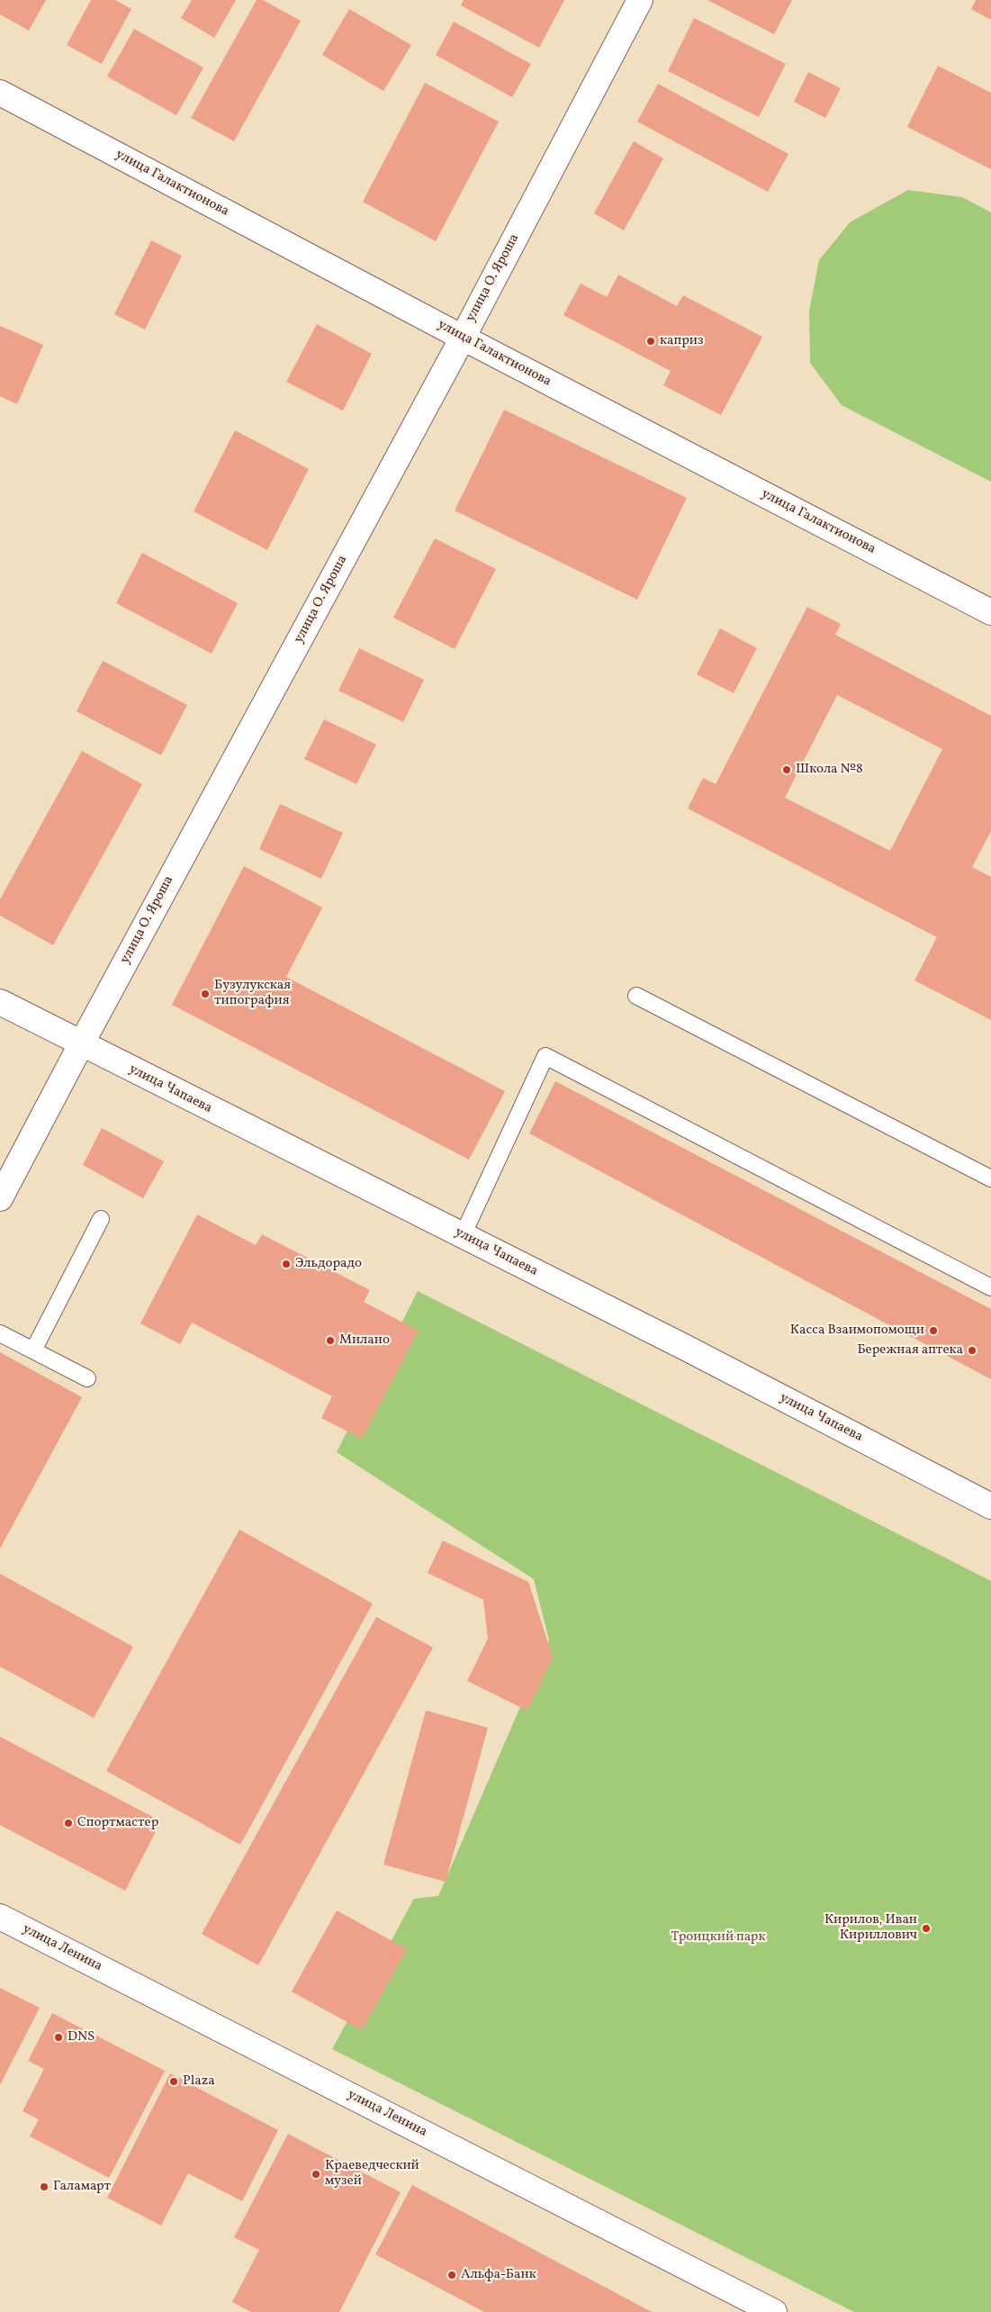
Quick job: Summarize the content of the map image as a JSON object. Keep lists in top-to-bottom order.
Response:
{
  "streets": {
    "street": [
      "улица Галактионова",
      "улица О. Яроша",
      "улица Чапаева",
      "улица Ленина"
    ]
  },
  "crossings": [
    ["улица Галактионова", "улица О. Яроша"],
    ["улица О. Яроша", "улица Чапаева"]
  ],
  "parks": ["Троицкий парк"],
  "places": [
    "каприз",
    "Школа №8",
    "Бузулукская типография",
    "Эльдорадо",
    "Касса Взаимопомощи",
    "Милано",
    "Бережная аптека",
    "Спортмастер",
    "Кирилов, Иван Кириллович",
    "DNS",
    "Plaza",
    "Краеведческий музей",
    "Галамарт",
    "Альфа-Банк"
  ]
}
